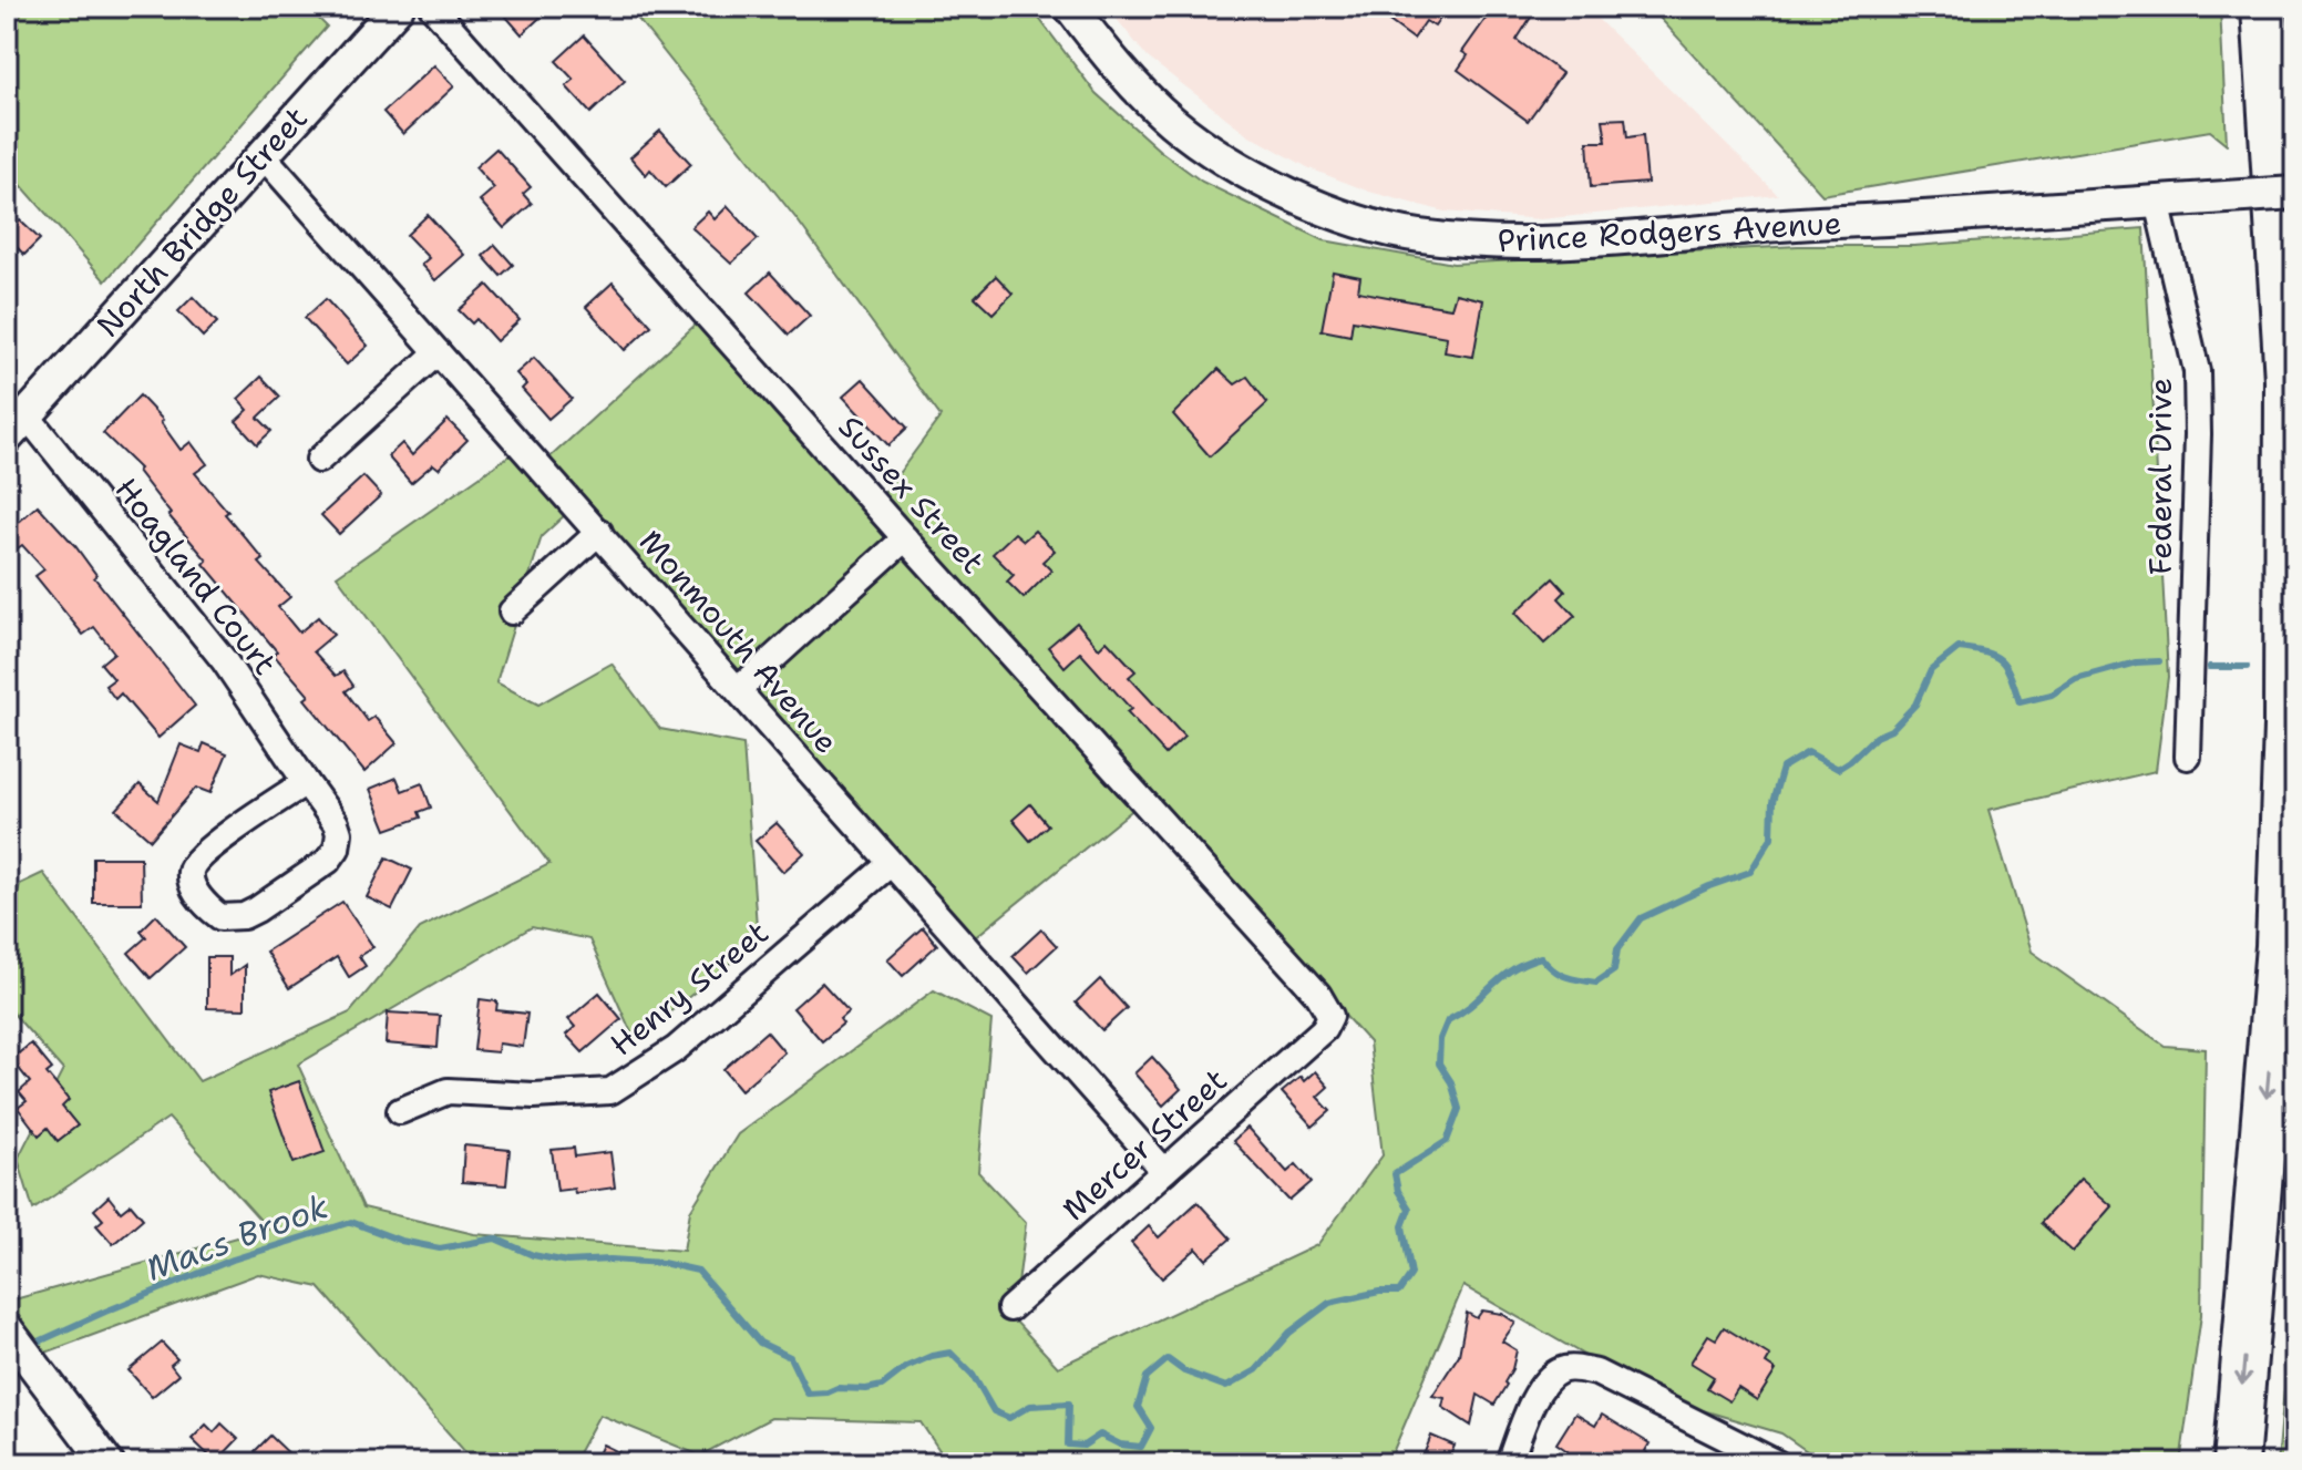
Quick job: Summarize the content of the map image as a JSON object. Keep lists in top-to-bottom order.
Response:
{
  "streets": {
    "street": [
      "North Bridge Street",
      "Prince Rodgers Avenue",
      "Federal Drive",
      "Sussex Street",
      "Hoagland Court",
      "Monmouth Avenue",
      "Henry Street",
      "Mercer Street"
    ]
  },
  "crossings": [
    ["North Bridge Street", "Hoagland Court"],
    ["North Bridge Street", "Monmouth Avenue"],
    ["Prince Rodgers Avenue", "Federal Drive"],
    ["Sussex Street", "Mercer Street"],
    ["Monmouth Avenue", "Henry Street"],
    ["Monmouth Avenue", "Mercer Street"]
  ],
  "water": ["Macs Brook"]
}
